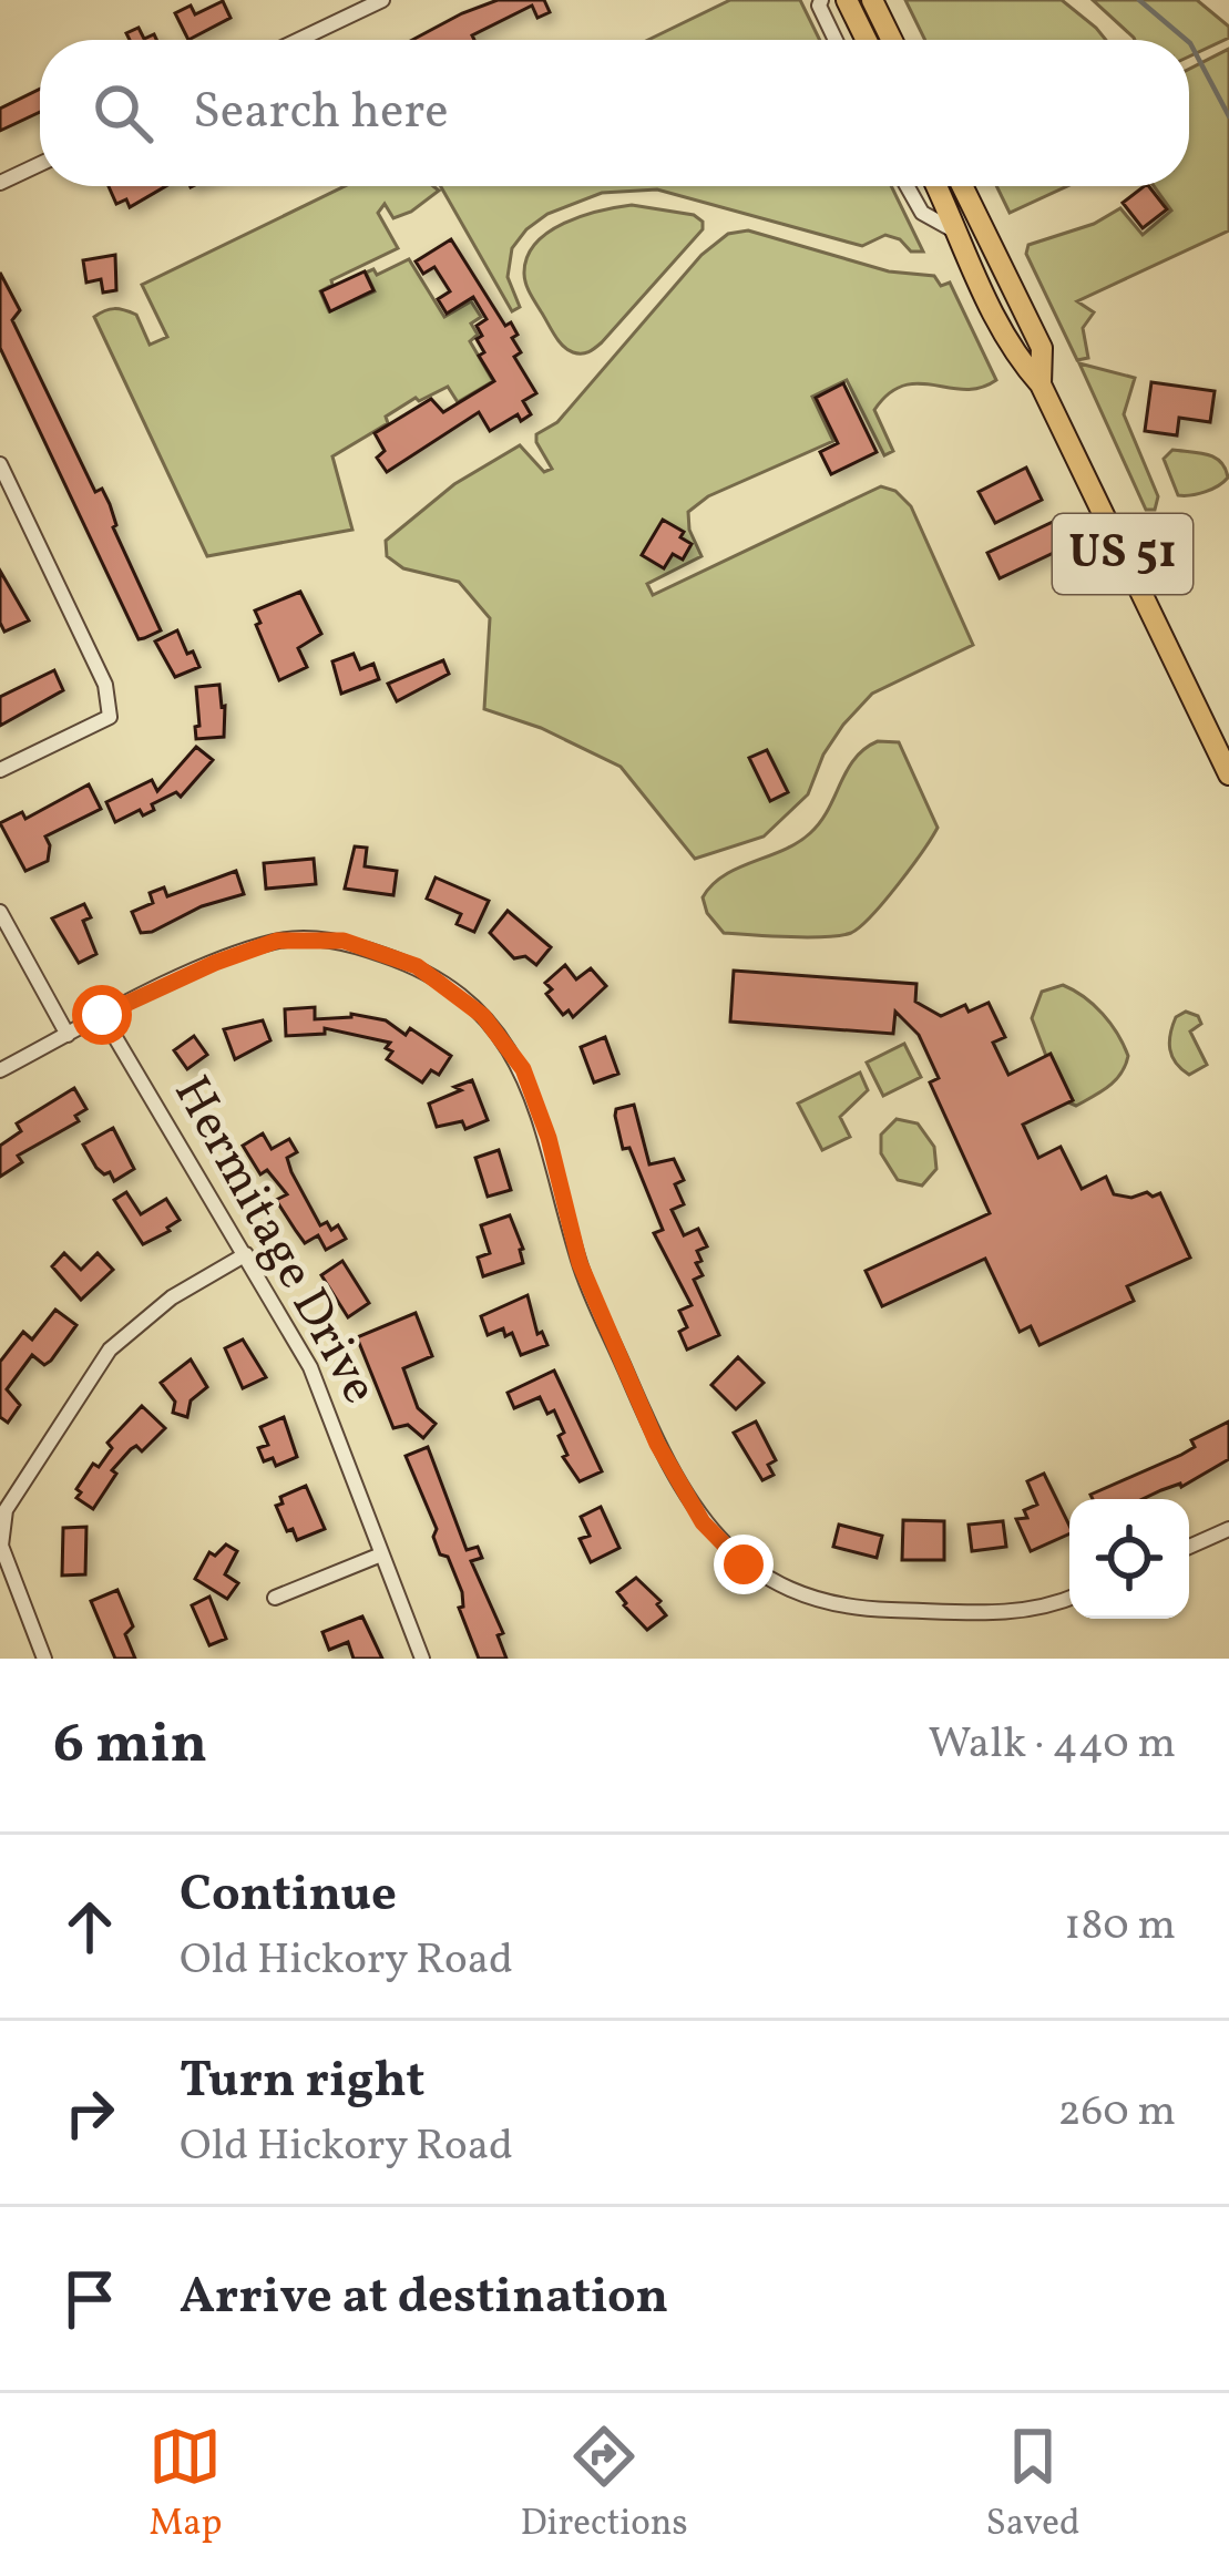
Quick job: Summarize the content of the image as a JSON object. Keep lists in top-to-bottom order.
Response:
{
  "streets": {
    "main road": ["US 51"],
    "street": ["Hermitage Drive"]
  },
  "page": {
    "search": "Search here",
    "heading": ["6 min", "Walk · 440 m"],
    "list": [
      ["Continue", "Old Hickory Road", "180 m"],
      ["Turn right", "Old Hickory Road", "260 m"],
      "Arrive at destination"
    ],
    "nav": ["Map", "Directions", "Saved"]
  }
}
